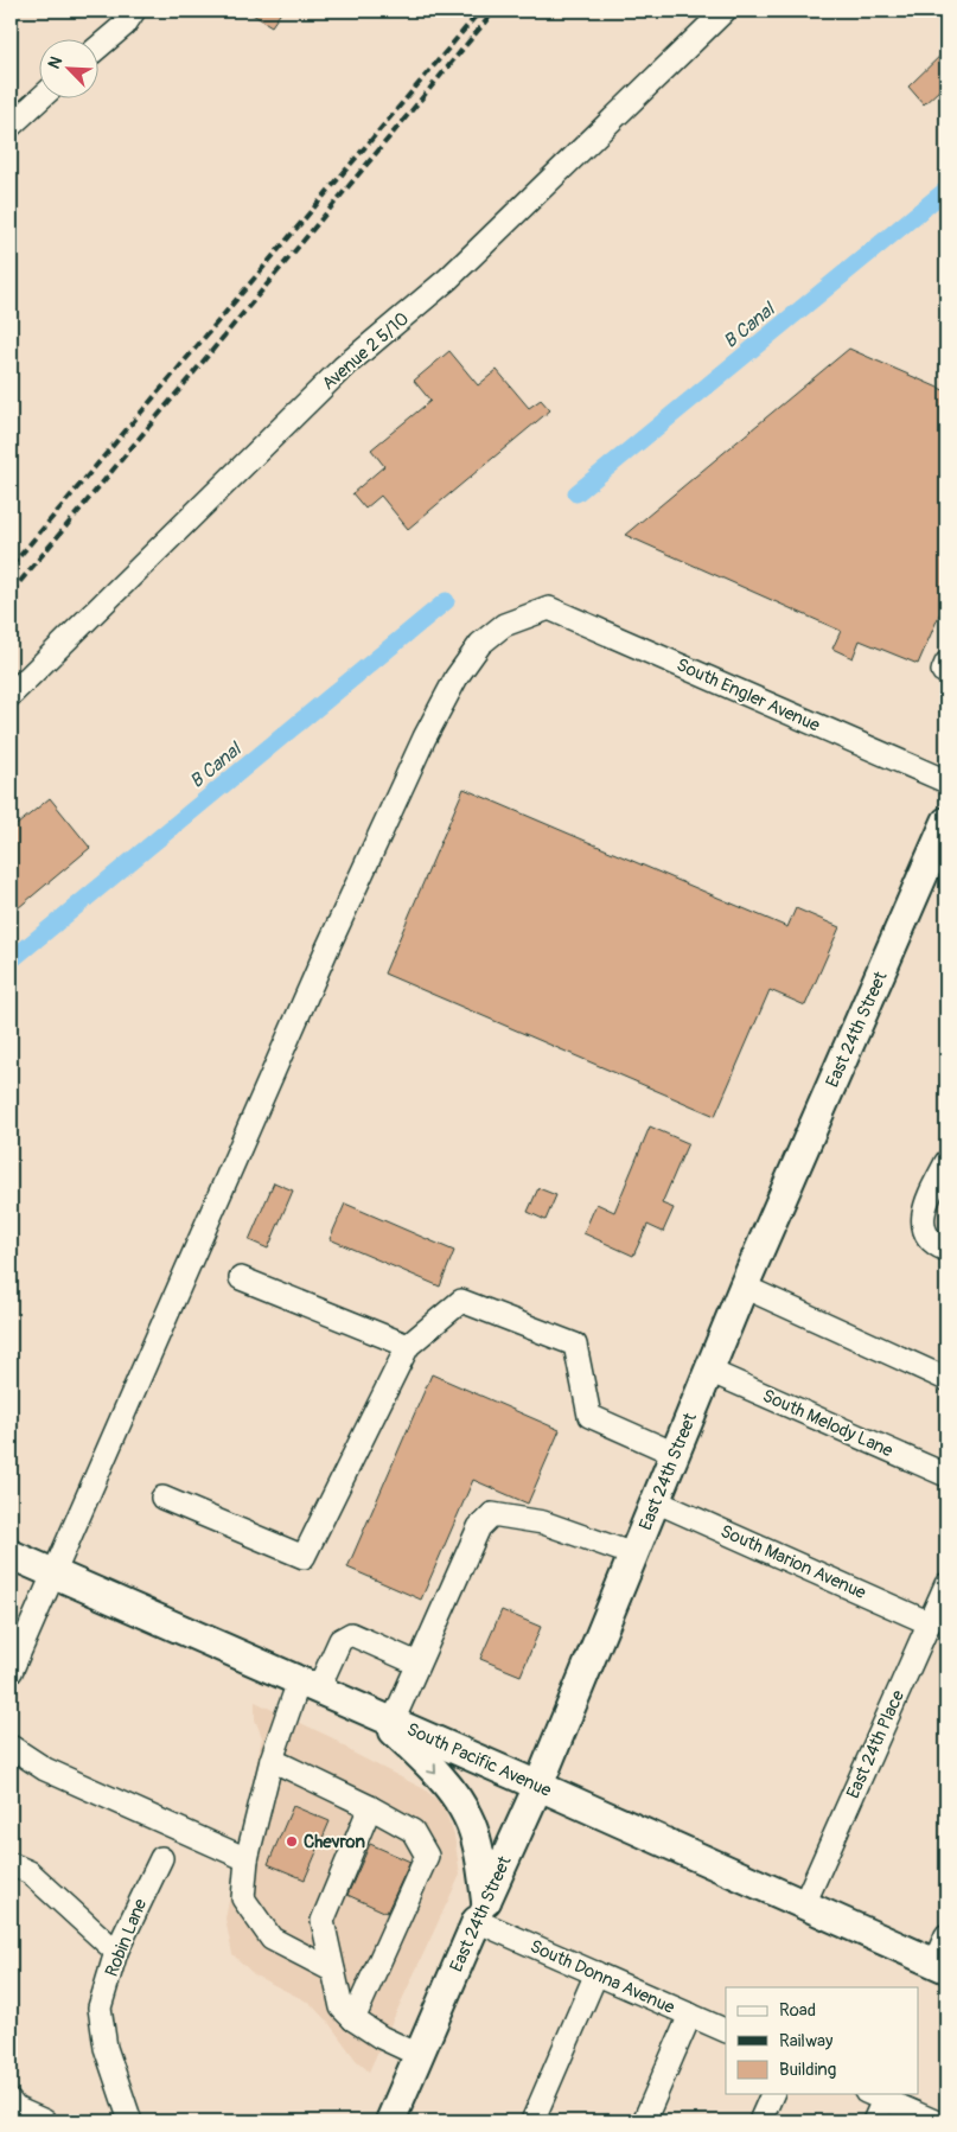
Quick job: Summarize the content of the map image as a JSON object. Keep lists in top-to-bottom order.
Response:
{
  "streets": {
    "main road": ["East 24th Street", "South Pacific Avenue"],
    "street": [
      "Avenue 2 5/10",
      "South Engler Avenue",
      "South Melody Lane",
      "South Marion Avenue",
      "East 24th Place",
      "Robin Lane",
      "South Donna Avenue"
    ]
  },
  "crossings": [
    ["South Engler Avenue", "South Pacific Avenue"],
    ["East 24th Street", "South Melody Lane"],
    ["East 24th Street", "South Marion Avenue"],
    ["East 24th Street", "South Pacific Avenue"],
    ["East 24th Street", "South Donna Avenue"],
    ["South Marion Avenue", "East 24th Place"],
    ["East 24th Place", "South Pacific Avenue"]
  ],
  "water": ["B Canal"],
  "places": ["Chevron"],
  "legend": ["Road", "Railway", "Building"],
  "north": "top left"
}
